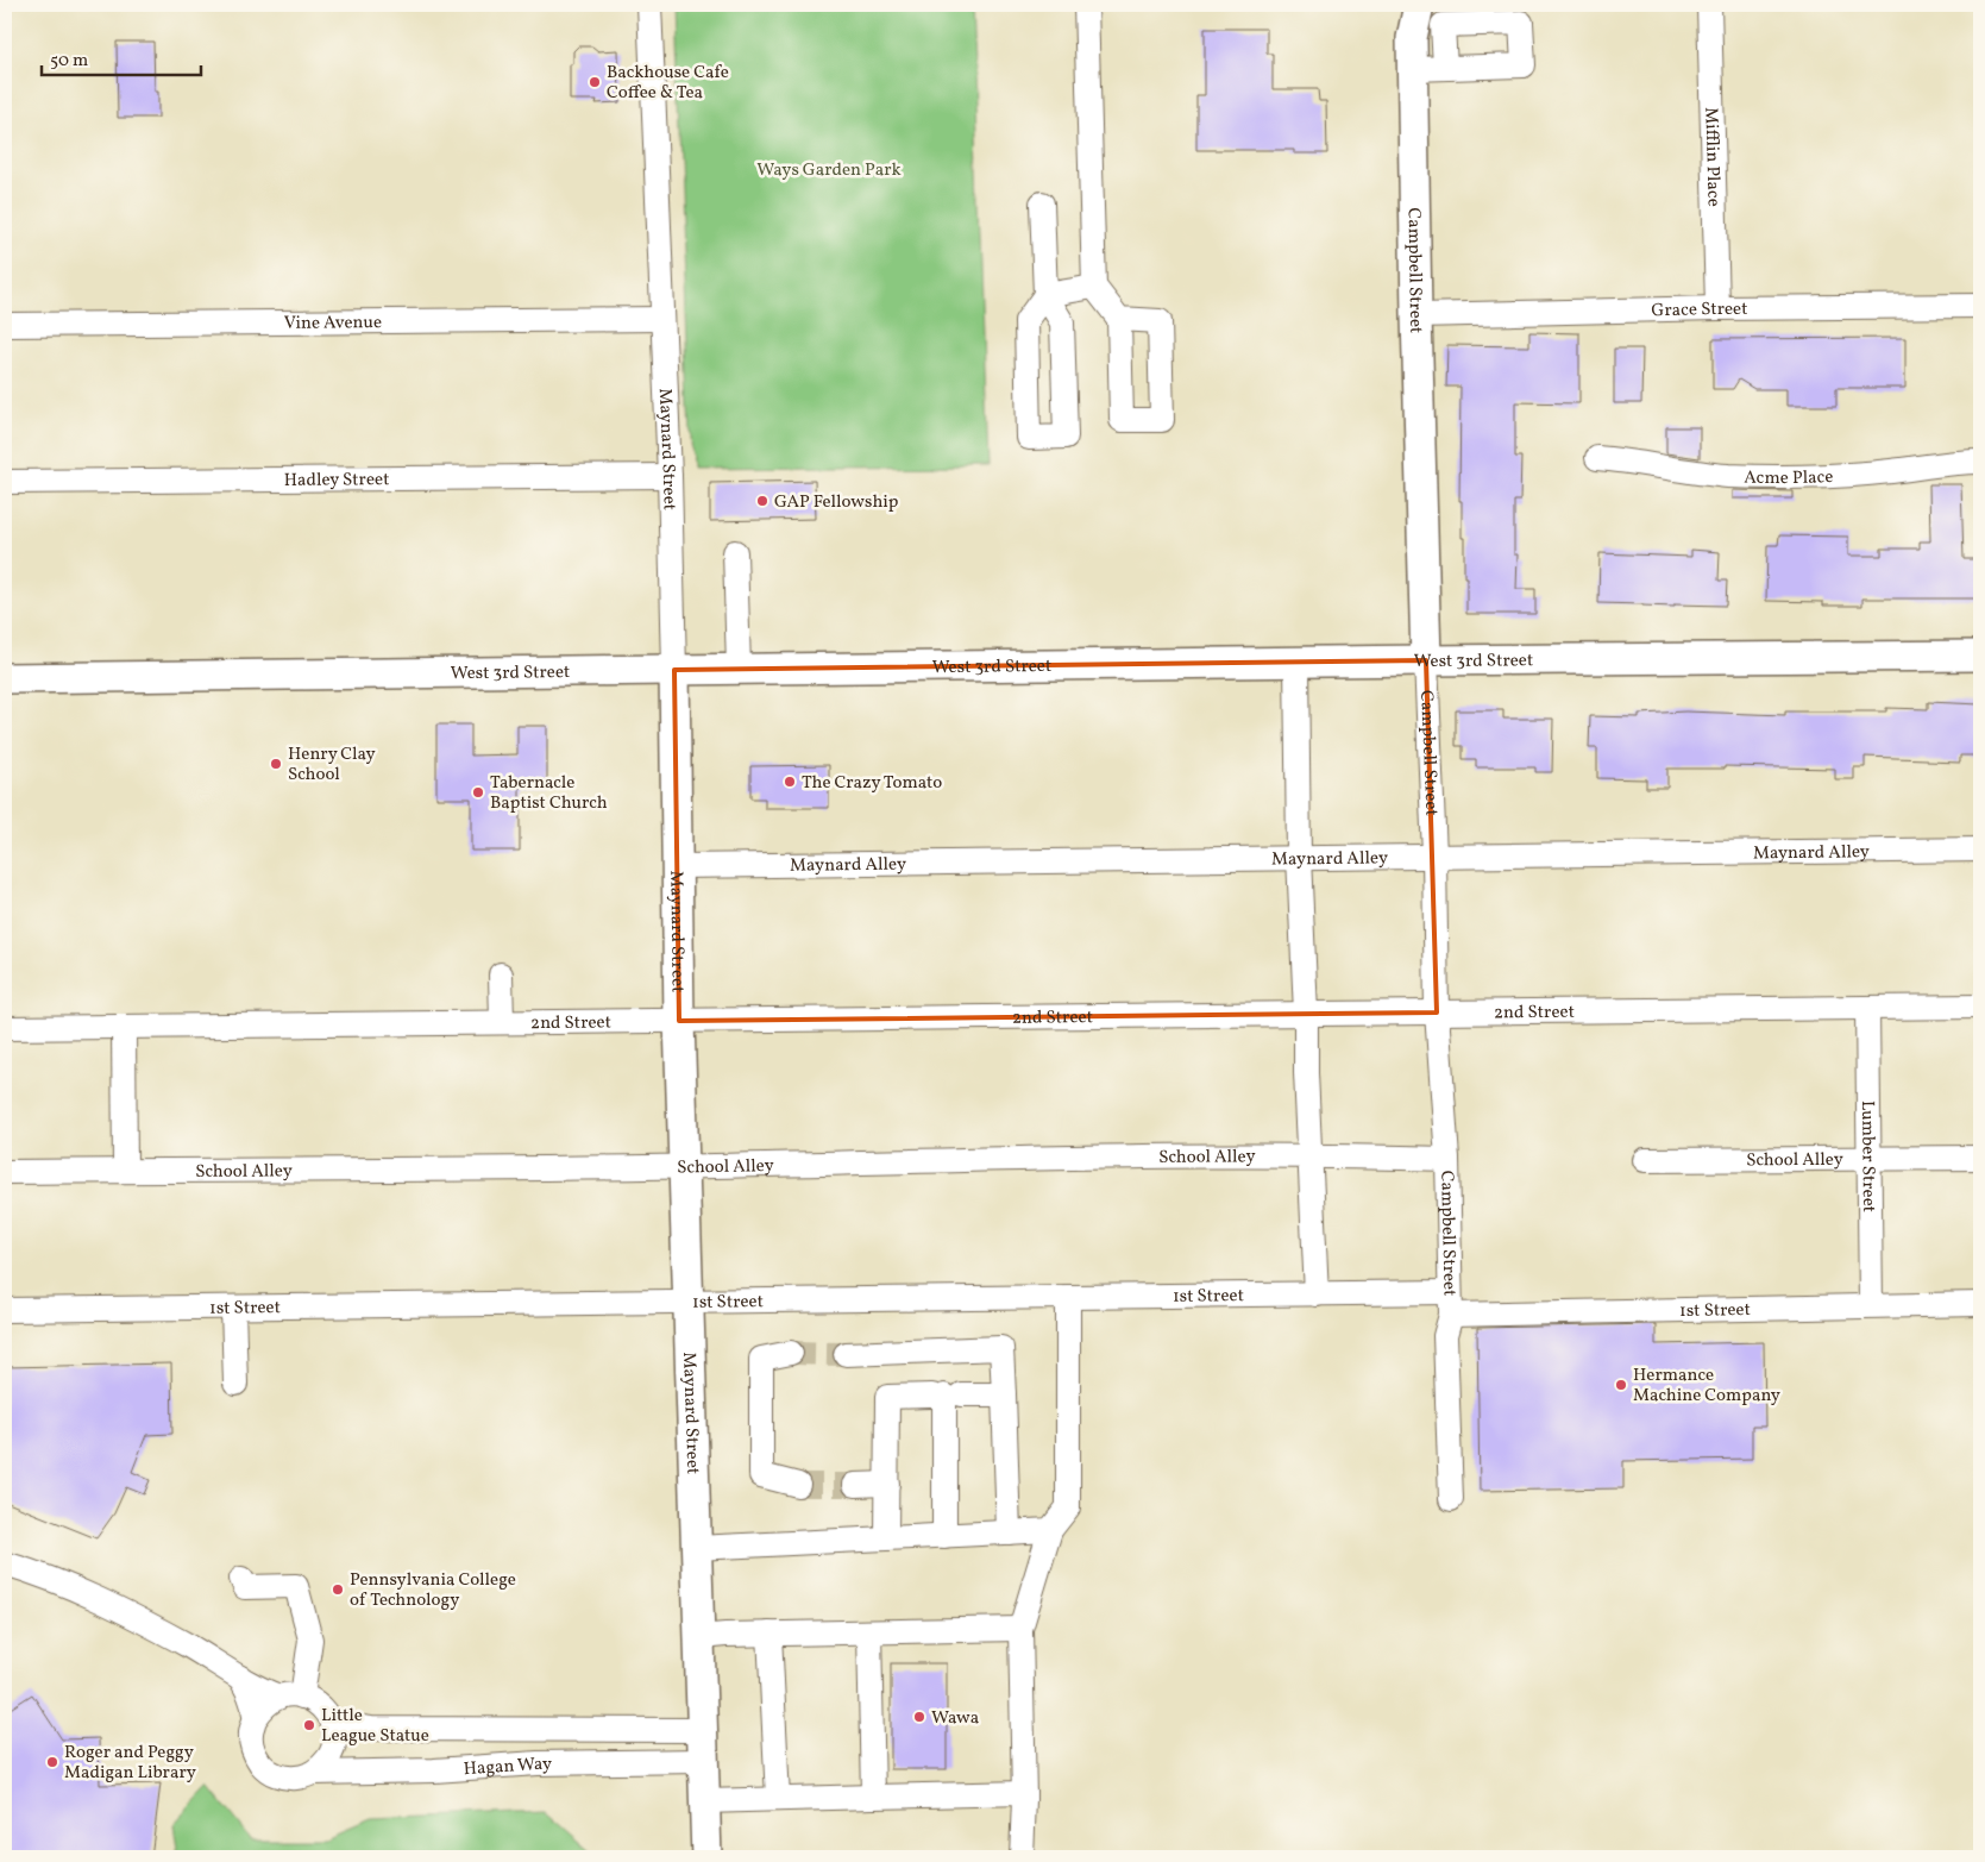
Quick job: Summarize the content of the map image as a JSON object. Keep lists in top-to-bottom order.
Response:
{
  "streets": {
    "main road": ["Campbell Street", "Maynard Street", "West 3rd Street"],
    "street": [
      "Mifflin Place",
      "Grace Street",
      "Vine Avenue",
      "Acme Place",
      "Hadley Street",
      "Maynard Alley",
      "2nd Street",
      "School Alley",
      "Lumber Street",
      "1st Street",
      "Hagan Way"
    ]
  },
  "crossings": [
    ["Mifflin Place", "Grace Street"],
    ["Campbell Street", "Grace Street"],
    ["Campbell Street", "West 3rd Street"],
    ["Campbell Street", "Maynard Alley"],
    ["Campbell Street", "2nd Street"],
    ["Campbell Street", "School Alley"],
    ["Campbell Street", "1st Street"],
    ["Vine Avenue", "Maynard Street"],
    ["Maynard Street", "Hadley Street"],
    ["Maynard Street", "West 3rd Street"],
    ["Maynard Street", "Maynard Alley"],
    ["Maynard Street", "2nd Street"],
    ["Maynard Street", "School Alley"],
    ["Maynard Street", "1st Street"],
    ["Maynard Street", "Hagan Way"],
    ["2nd Street", "Lumber Street"],
    ["School Alley", "Lumber Street"],
    ["Lumber Street", "1st Street"]
  ],
  "parks": ["Ways Garden Park"],
  "places": [
    "Backhouse Cafe Coffee & Tea",
    "GAP Fellowship",
    "Henry Clay School",
    "The Crazy Tomato",
    "Tabernacle Baptist Church",
    "Hermance Machine Company",
    "Pennsylvania College of Technology",
    "Wawa",
    "Little League Statue",
    "Roger and Peggy Madigan Library"
  ],
  "scale_bar": "50 m"
}
